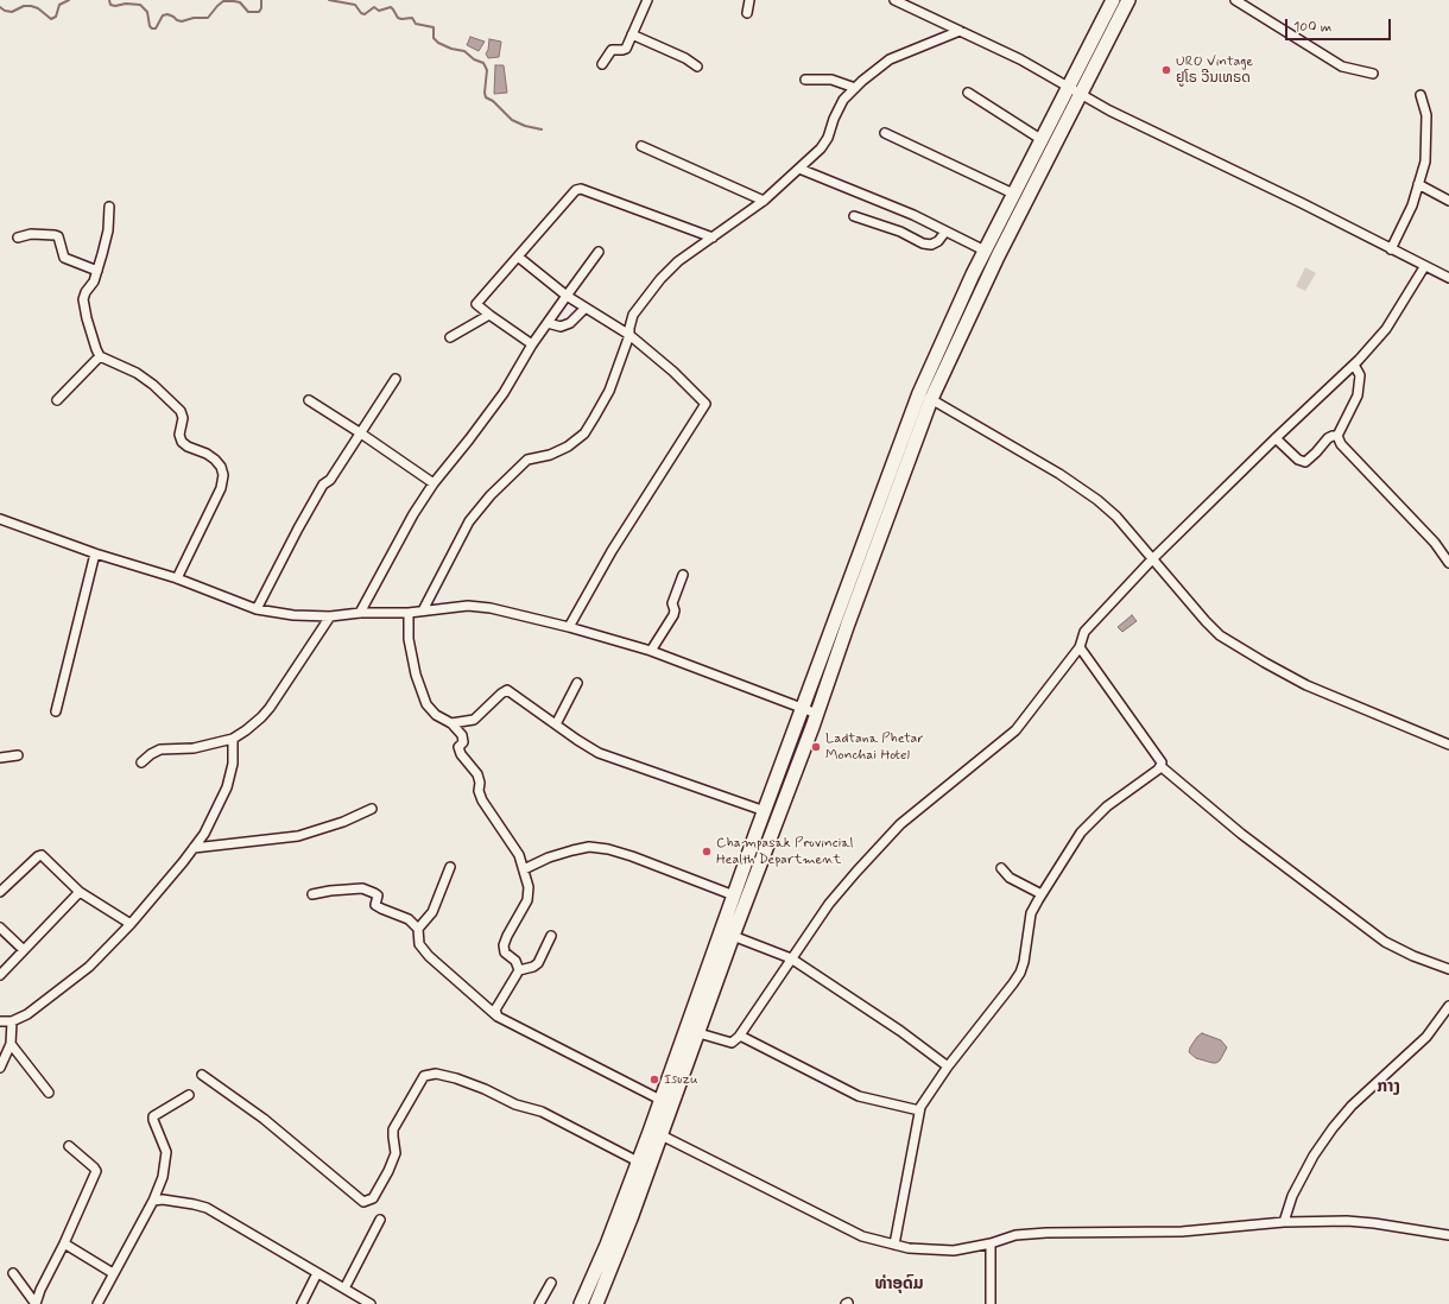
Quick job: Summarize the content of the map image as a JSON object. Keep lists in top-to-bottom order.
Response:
{
  "districts": ["ກາງ", "ທ່າອຸດົມ"],
  "places": [
    "URO Vintage ຢູໂຣ ວີນເທຣດ",
    "Ladtana Phetar Monchai Hotel",
    "Champasak Provincial Health Department",
    "Isuzu"
  ],
  "scale_bar": "100 m"
}
